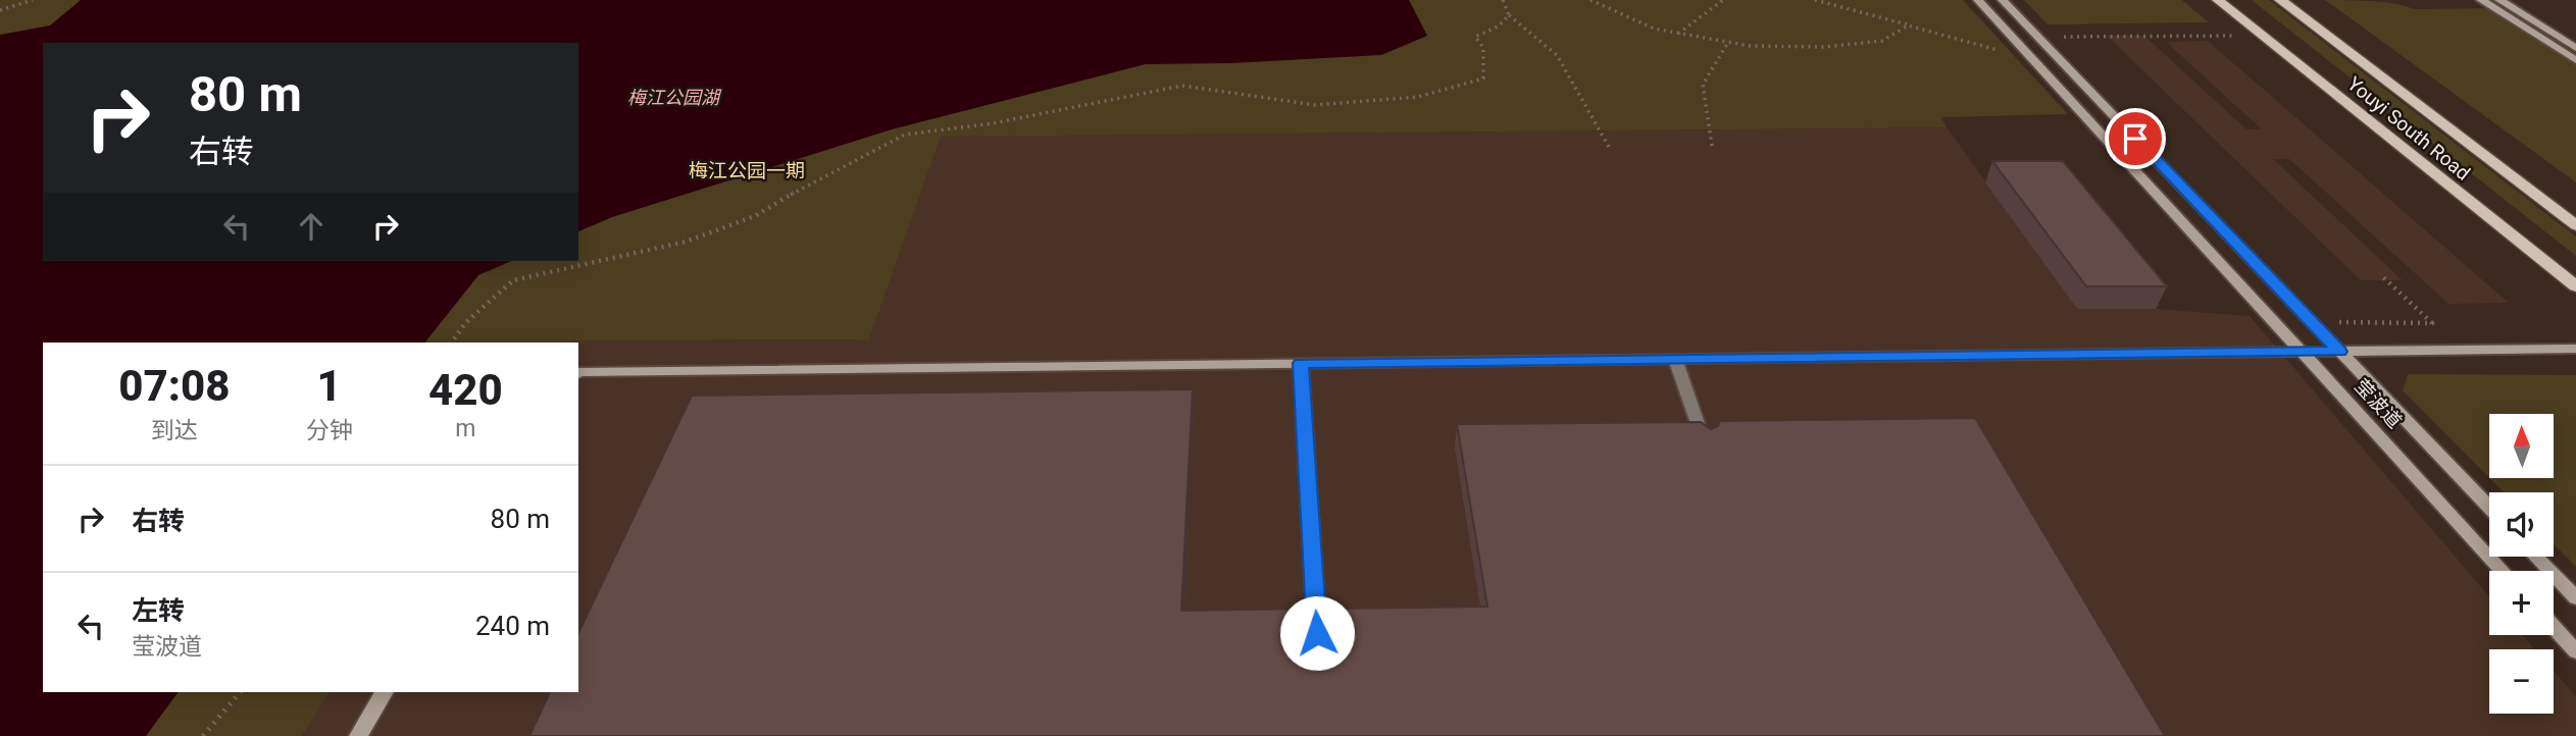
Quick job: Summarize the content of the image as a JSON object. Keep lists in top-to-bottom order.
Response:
{
  "streets": {
    "main road": ["Youyi South Road"],
    "street": ["莹波道"]
  },
  "water": ["梅江公园湖"],
  "parks": ["梅江公园一期"],
  "north": "top",
  "page": {
    "turn": ["80 m", "右转"],
    "eta": [
      "07:08",
      "到达",
      "1",
      "分钟",
      "420",
      "m"
    ],
    "map_buttons": ["+", "−"],
    "list": [
      {
        "name": "右转",
        "value": "80 m"
      },
      {
        "name": "左转",
        "note": "莹波道",
        "value": "240 m"
      }
    ]
  }
}
